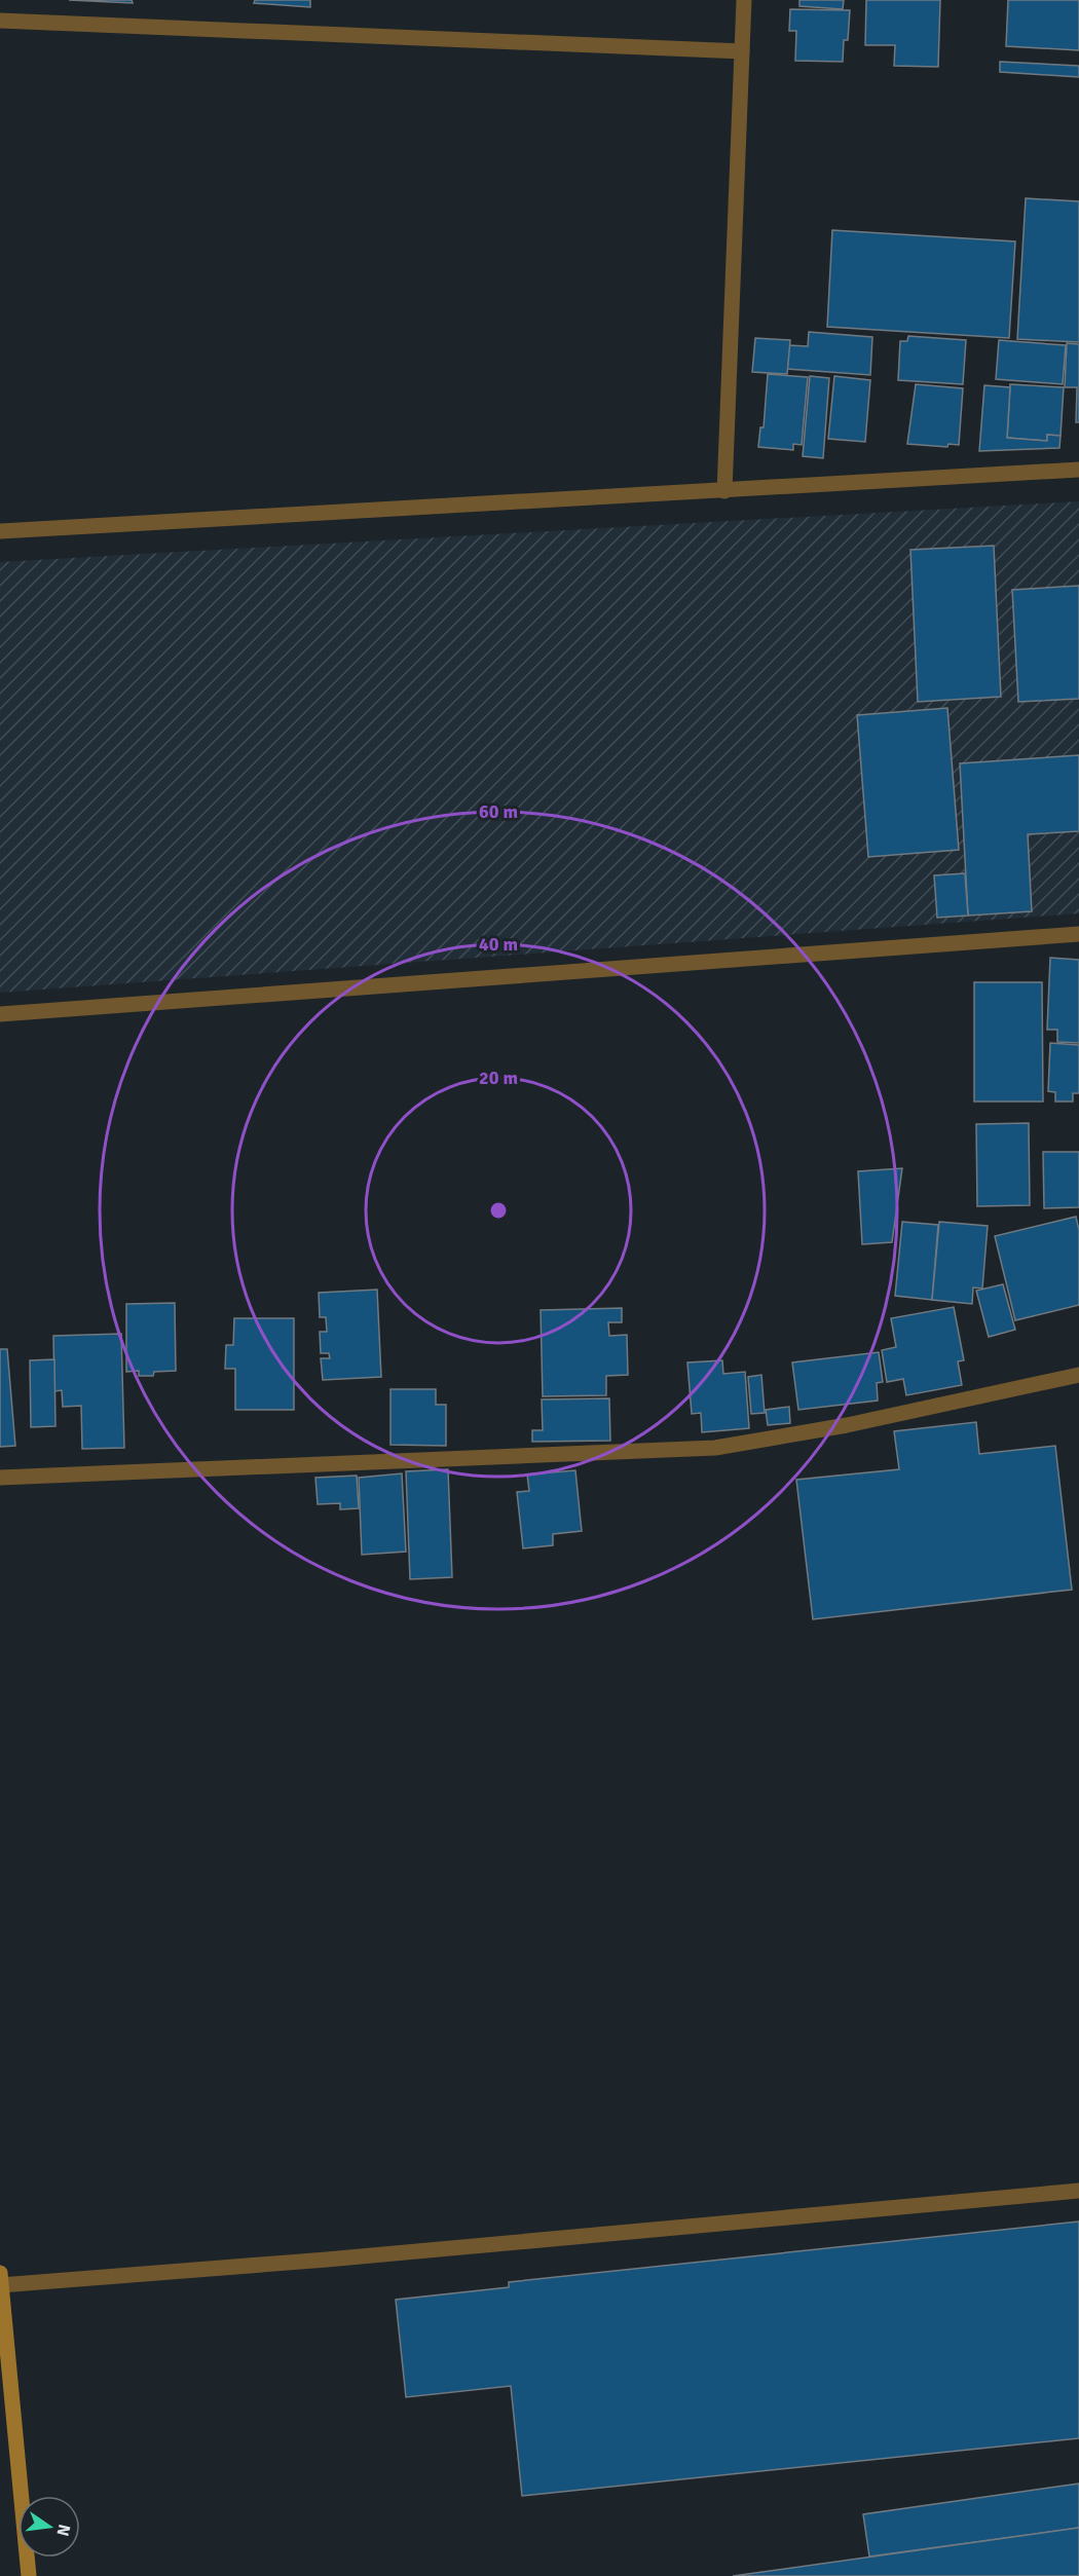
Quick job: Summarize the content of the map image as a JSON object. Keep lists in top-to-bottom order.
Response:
{
  "north": "right",
  "rings": ["60 m", "40 m", "20 m"]
}
